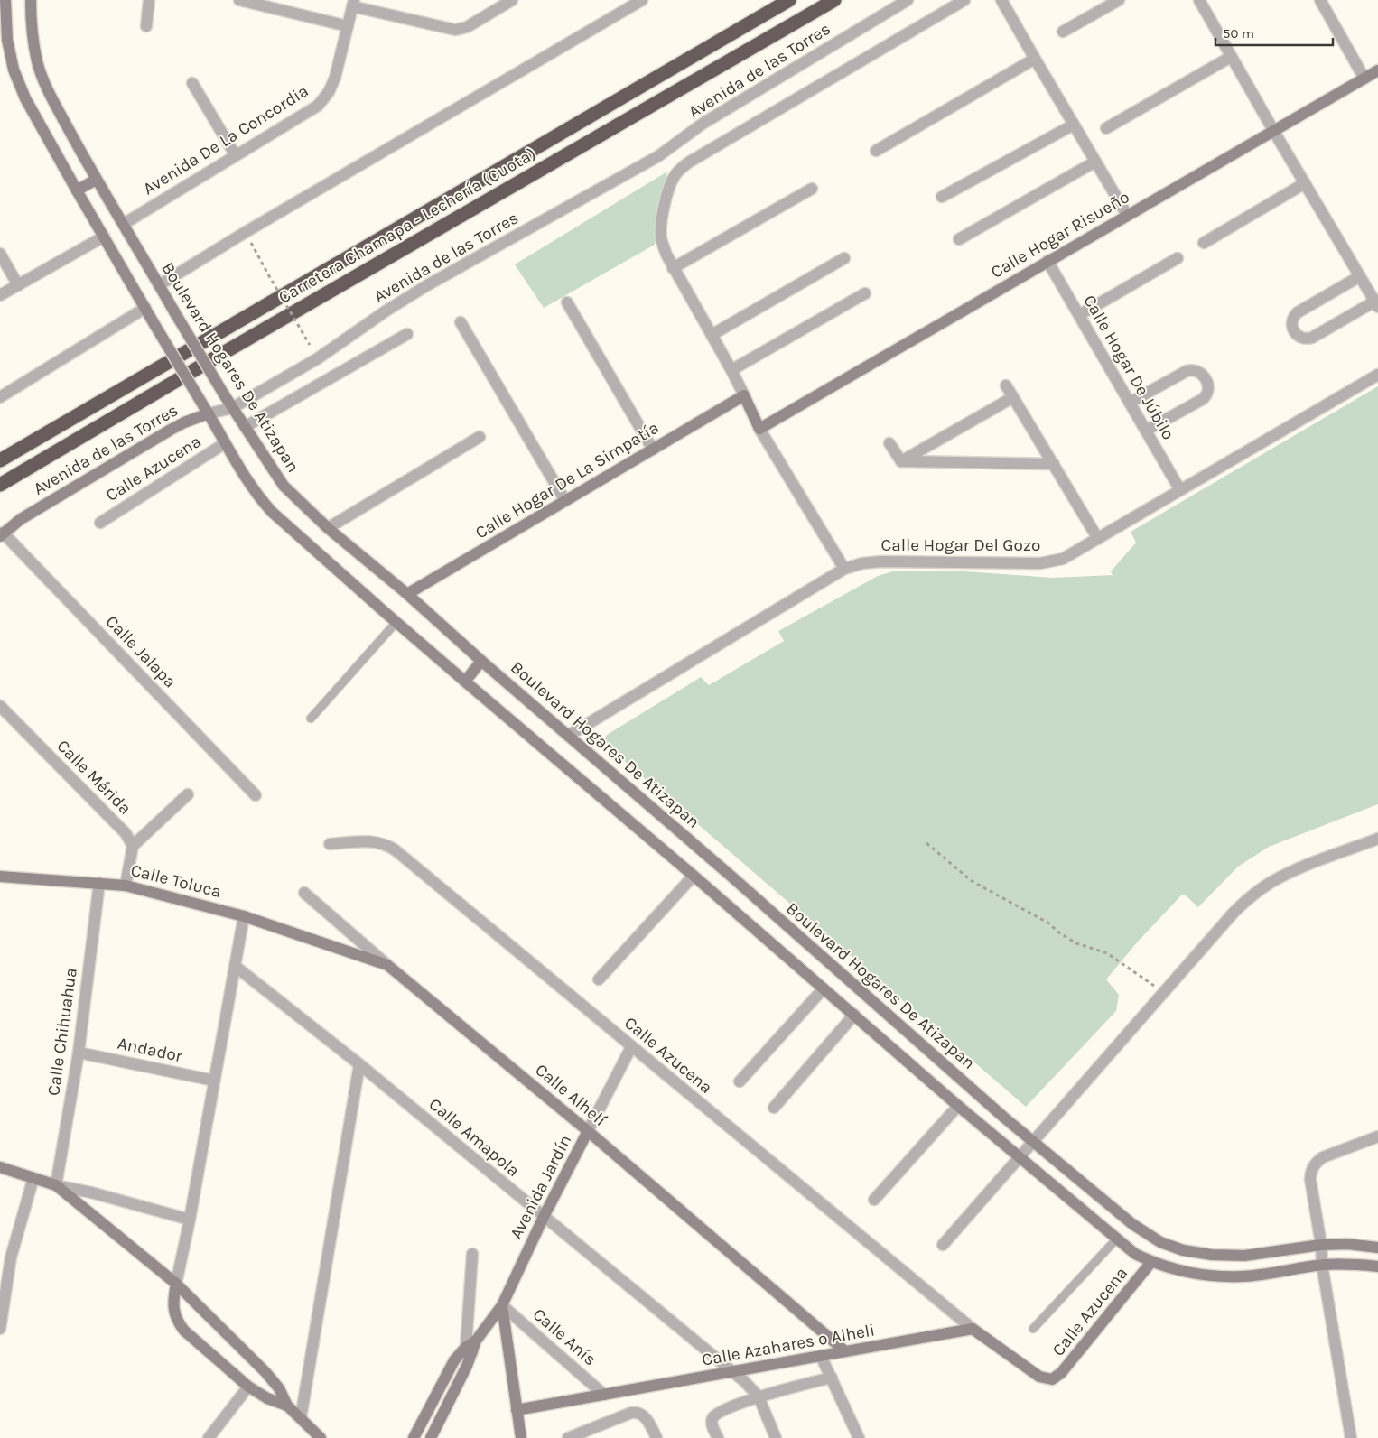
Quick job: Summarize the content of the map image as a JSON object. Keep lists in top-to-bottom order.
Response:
{
  "streets": {
    "highway": ["Carretera Chamapa - Lechería (Cuota)"],
    "street": [
      "Avenida de las Torres",
      "Avenida De La Concordia",
      "Calle Hogar Risueño",
      "Boulevard Hogares De Atizapan",
      "Calle Hogar De Júbilo",
      "Calle Azucena",
      "Calle Hogar De La Simpatía",
      "Calle Hogar Del Gozo",
      "Calle Jalapa",
      "Calle Mérida",
      "Calle Toluca",
      "Calle Chihuahua",
      "Andador",
      "Calle Alhelí",
      "Calle Amapola",
      "Avenida Jardín",
      "Calle Anís",
      "Calle Azahares o Alheli"
    ]
  },
  "crossings": [
    ["Avenida de las Torres", "Boulevard Hogares De Atizapan"],
    ["Avenida de las Torres", "Calle Jalapa"],
    ["Avenida De La Concordia", "Boulevard Hogares De Atizapan"],
    ["Calle Hogar Risueño", "Calle Hogar De Júbilo"],
    ["Boulevard Hogares De Atizapan", "Calle Hogar De La Simpatía"],
    ["Boulevard Hogares De Atizapan", "Calle Hogar Del Gozo"],
    ["Calle Hogar De Júbilo", "Calle Hogar Del Gozo"],
    ["Calle Azucena", "Avenida Jardín"],
    ["Calle Azucena", "Calle Azahares o Alheli"],
    ["Calle Toluca", "Calle Chihuahua"],
    ["Calle Toluca", "Calle Alhelí"],
    ["Calle Chihuahua", "Andador"],
    ["Calle Alhelí", "Avenida Jardín"],
    ["Calle Alhelí", "Calle Azahares o Alheli"],
    ["Calle Amapola", "Avenida Jardín"],
    ["Calle Amapola", "Calle Azahares o Alheli"],
    ["Avenida Jardín", "Calle Anís"],
    ["Calle Anís", "Calle Azahares o Alheli"]
  ],
  "scale_bar": "50 m"
}
